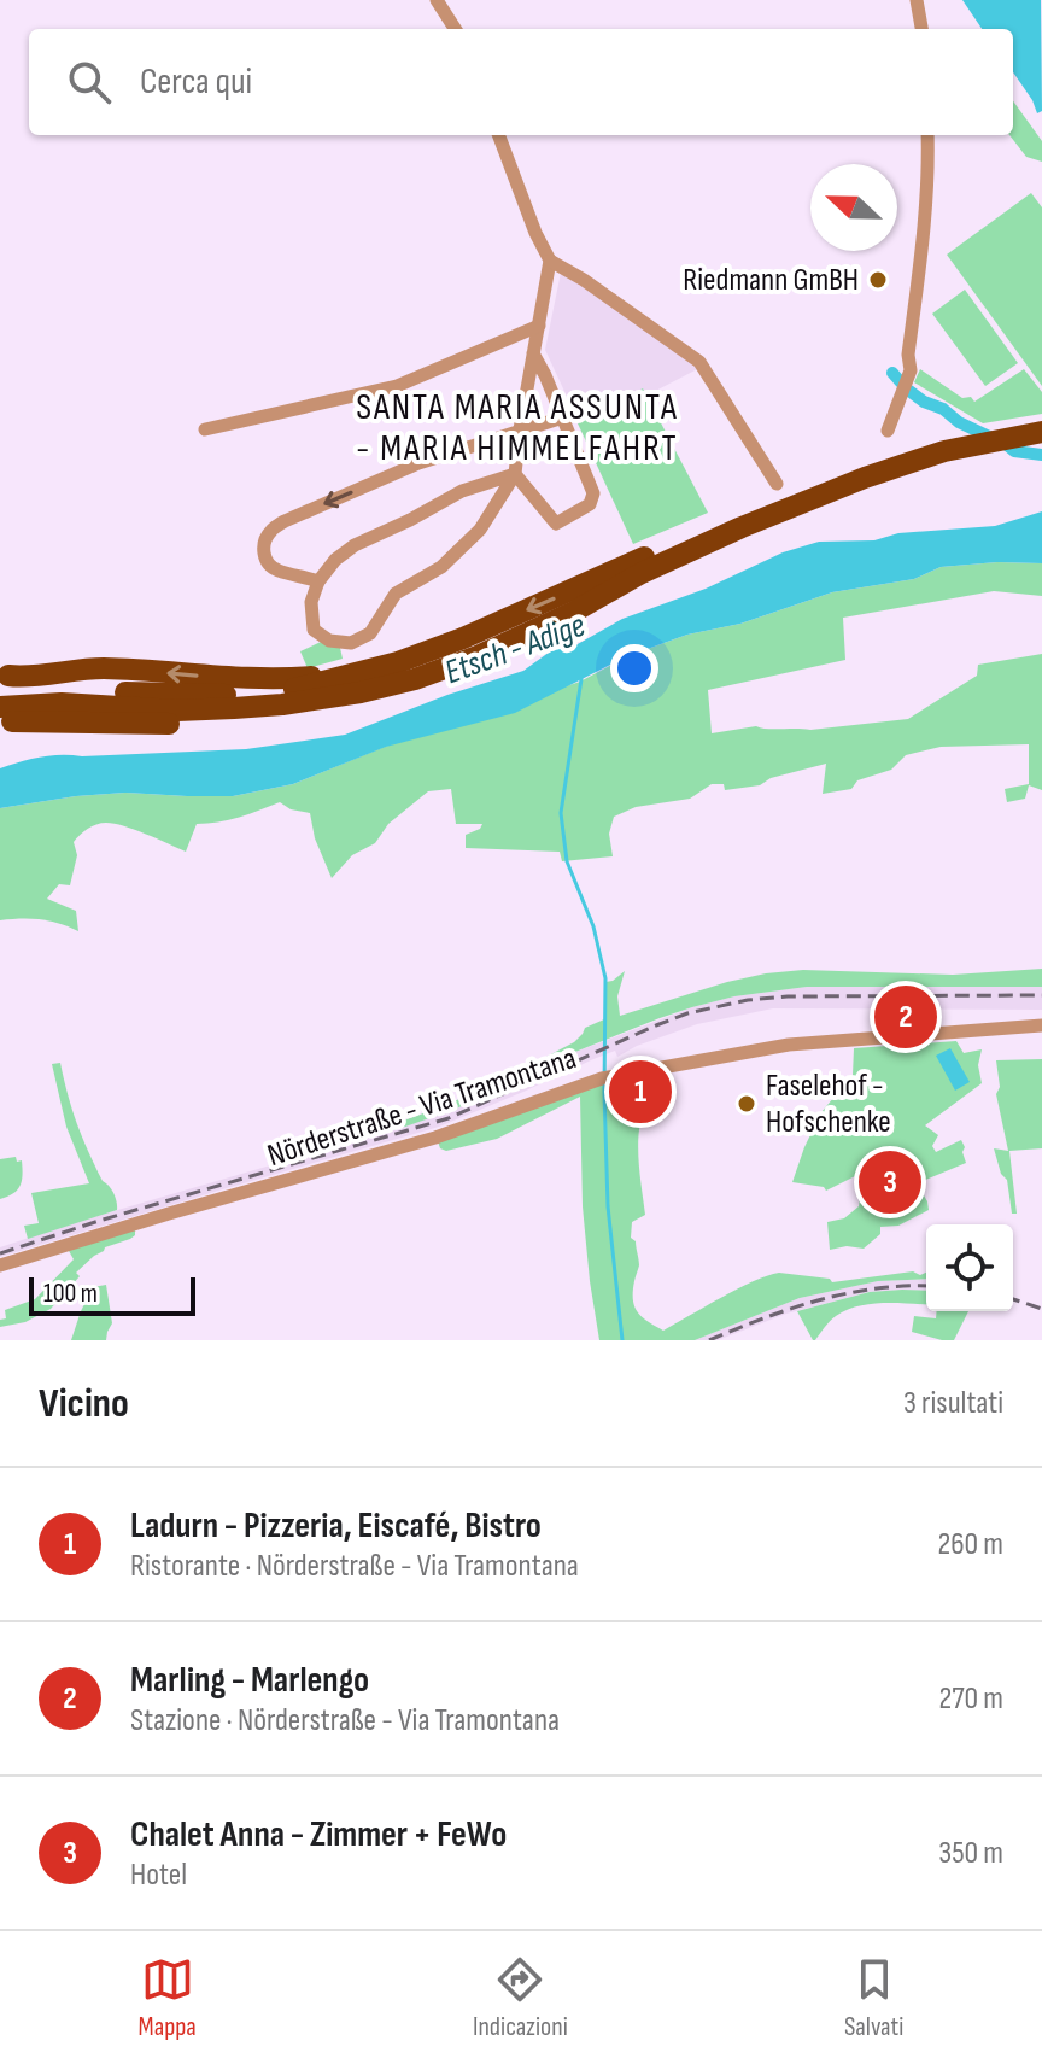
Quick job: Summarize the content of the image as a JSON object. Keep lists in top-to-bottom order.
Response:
{
  "streets": {
    "street": ["Nörderstraße - Via Tramontana"]
  },
  "districts": ["SANTA MARIA ASSUNTA - MARIA HIMMELFAHRT"],
  "water": ["Etsch - Adige"],
  "places": ["Riedmann GmBH", "Faselehof - Hofschenke"],
  "scale_bar": "100 m",
  "north": "left",
  "page": {
    "search": "Cerca qui",
    "pins": ["2", "1", "3"],
    "scale": "100 m",
    "heading": ["Vicino", "3 risultati"],
    "list": [
      {
        "mark": "1",
        "name": "Ladurn - Pizzeria, Eiscafé, Bistro",
        "note": "Ristorante · Nörderstraße - Via Tramontana",
        "value": "260 m"
      },
      {
        "mark": "2",
        "name": "Marling - Marlengo",
        "note": "Stazione · Nörderstraße - Via Tramontana",
        "value": "270 m"
      },
      {
        "mark": "3",
        "name": "Chalet Anna - Zimmer + FeWo",
        "note": "Hotel",
        "value": "350 m"
      }
    ],
    "nav": ["Mappa", "Indicazioni", "Salvati"]
  }
}
